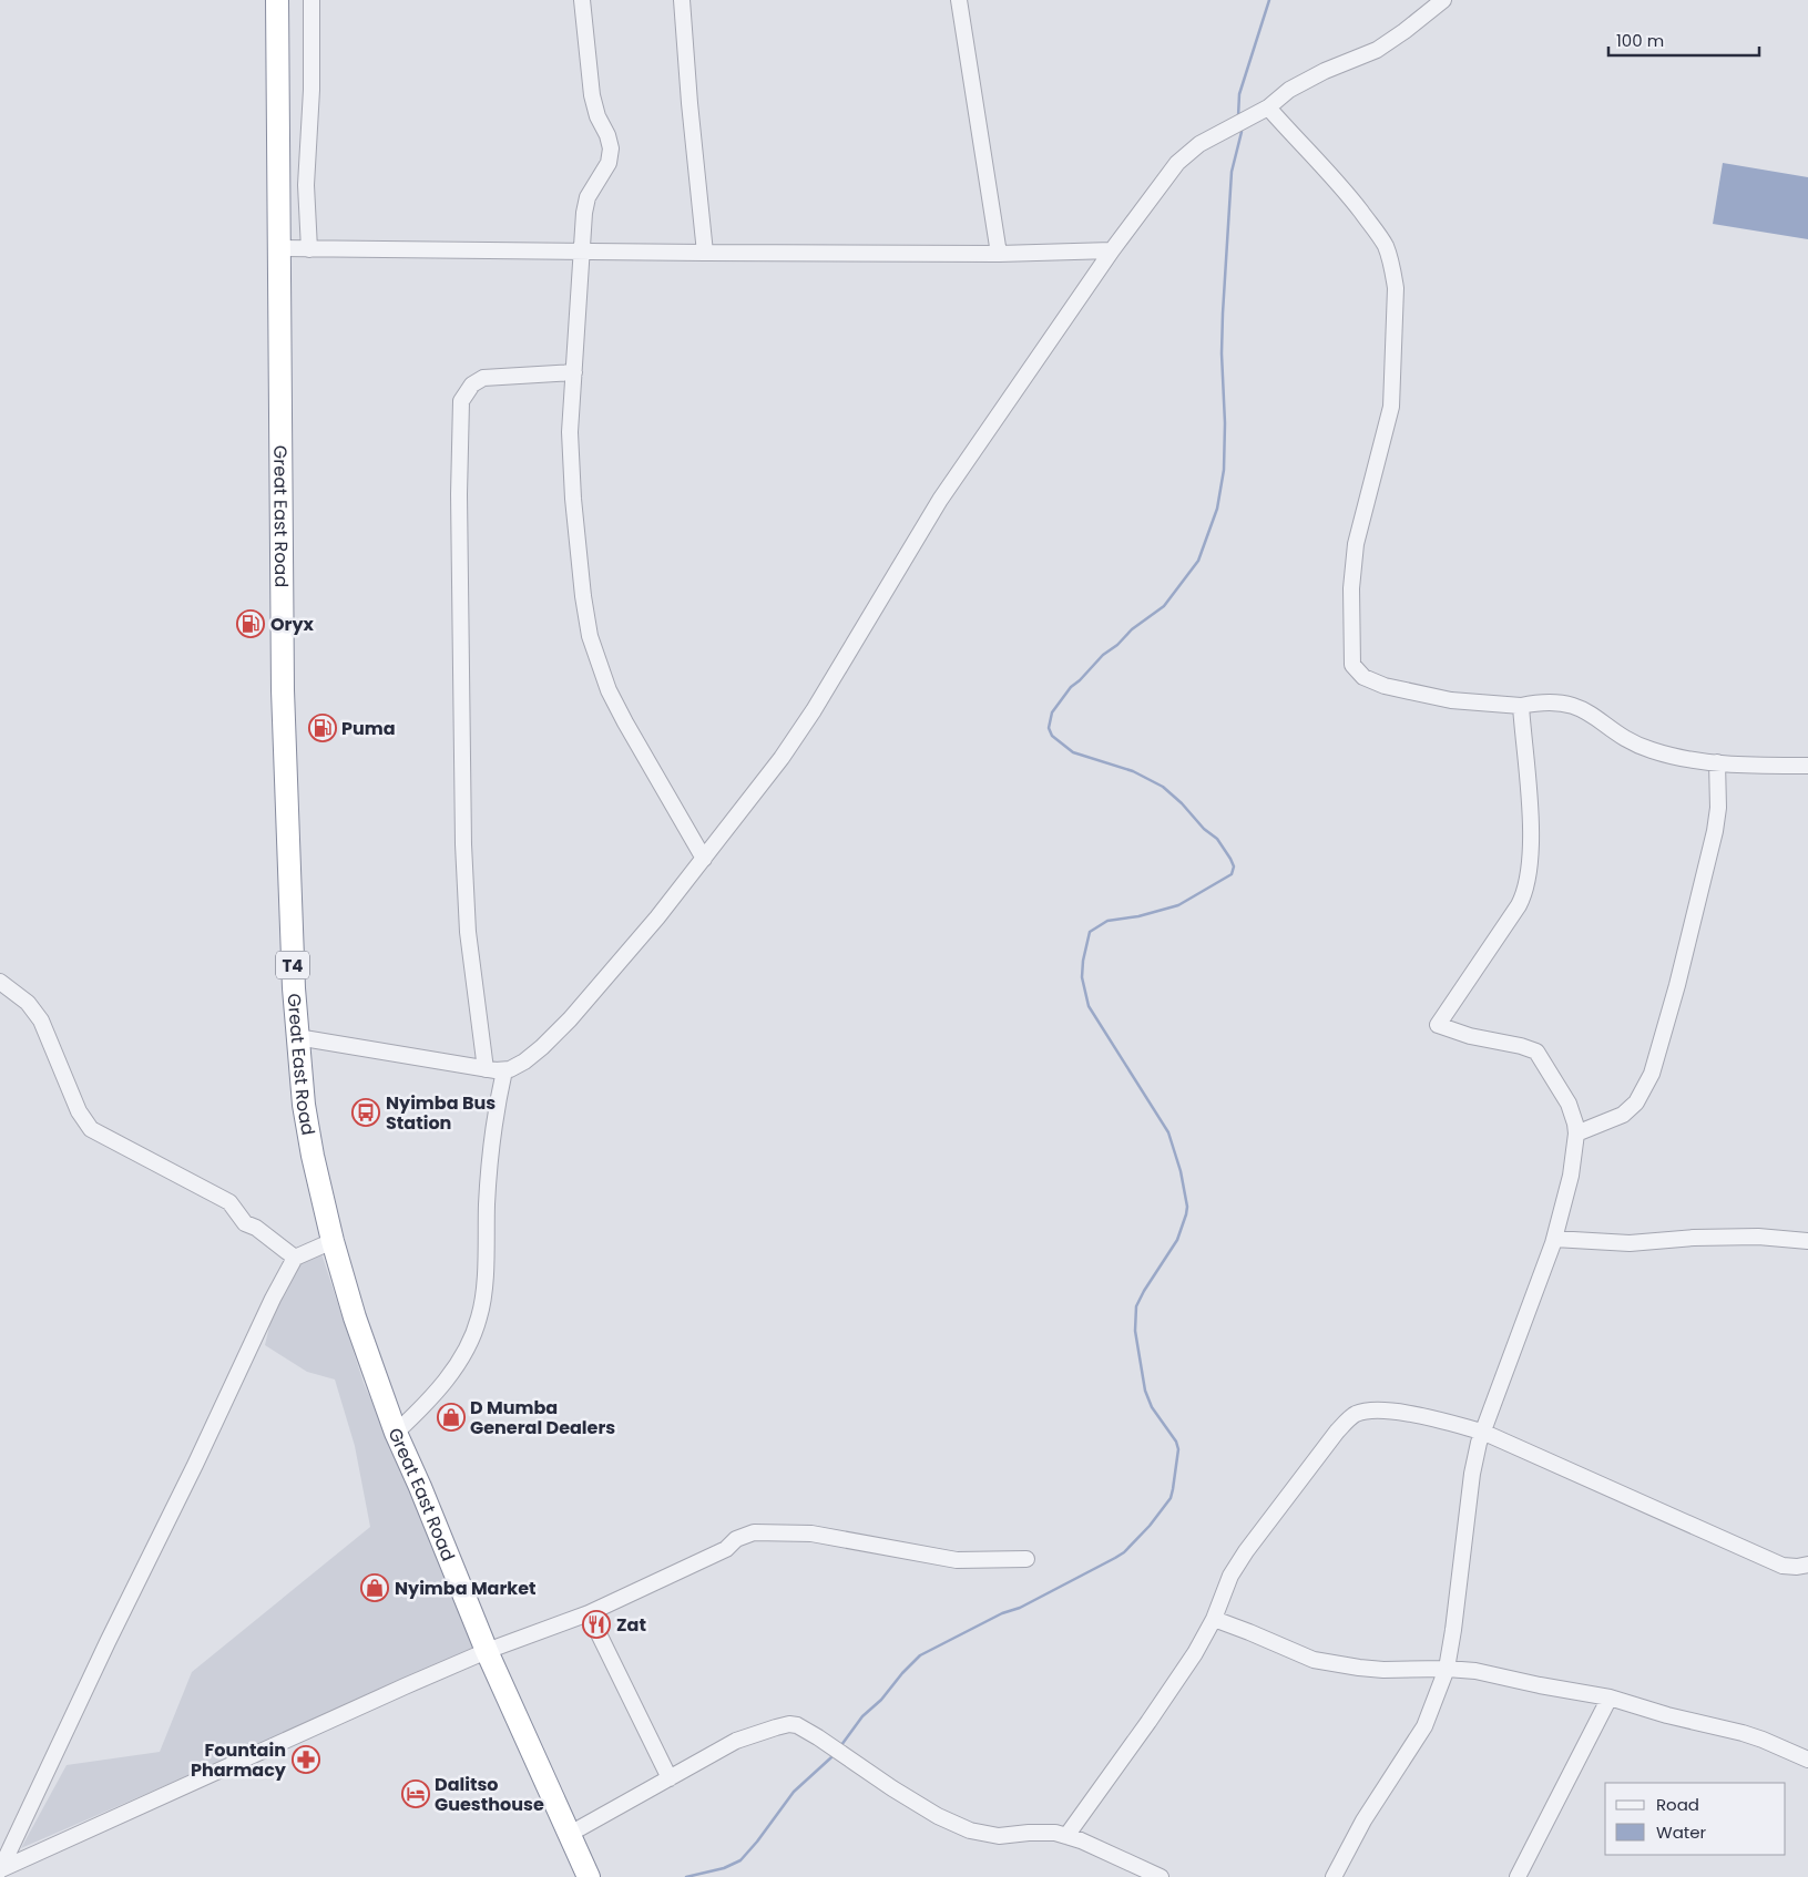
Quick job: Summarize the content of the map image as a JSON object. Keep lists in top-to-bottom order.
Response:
{
  "streets": {
    "highway": ["Great East Road", "T4"]
  },
  "places": {
    "fuel station": ["Oryx", "Puma"],
    "bus stop": ["Nyimba Bus Station"],
    "shop": ["D Mumba General Dealers", "Nyimba Market"],
    "restaurant": ["Zat"],
    "pharmacy": ["Fountain Pharmacy"],
    "hotel": ["Dalitso Guesthouse"]
  },
  "legend": ["Road", "Water"],
  "scale_bar": "100 m"
}
